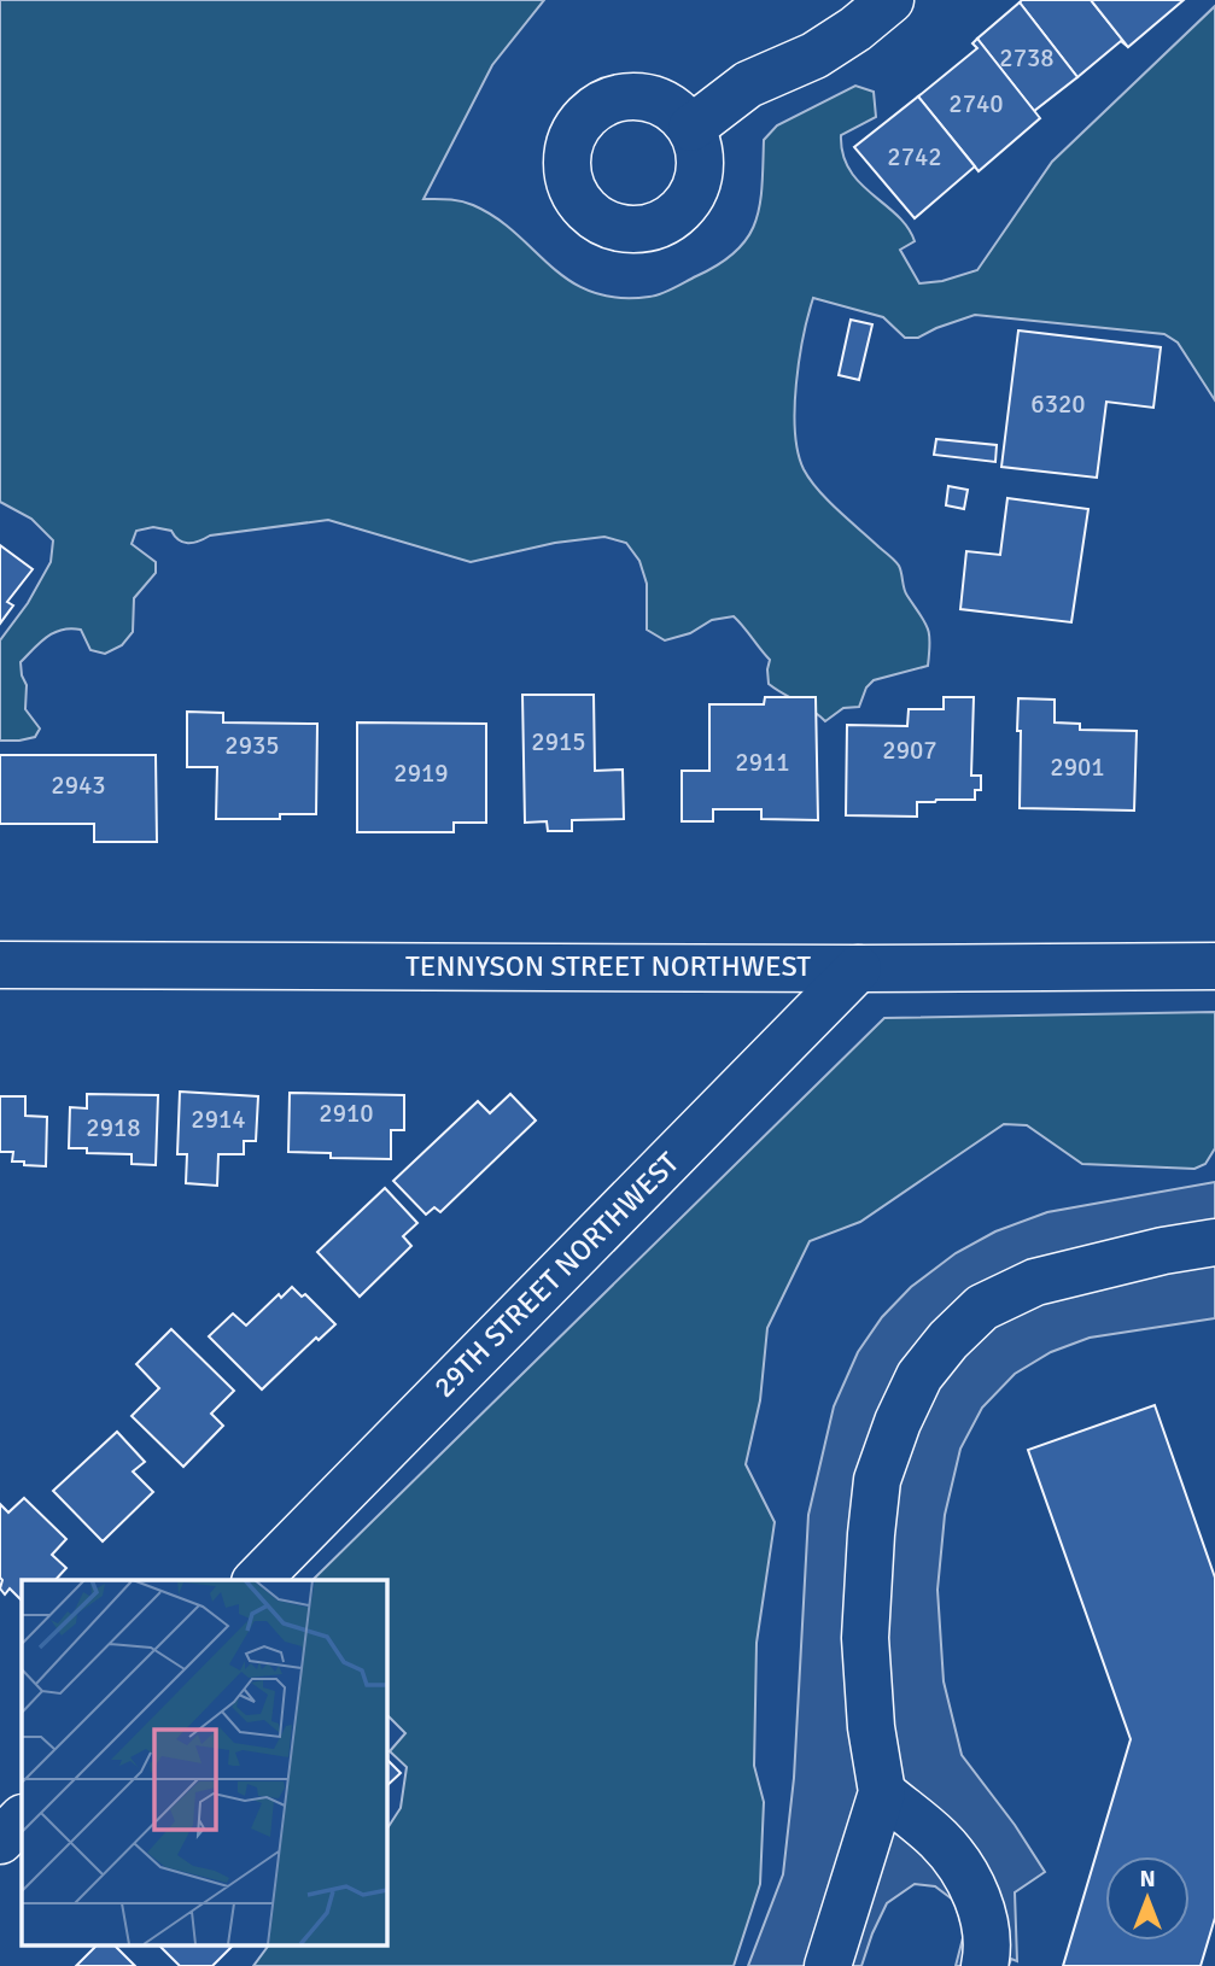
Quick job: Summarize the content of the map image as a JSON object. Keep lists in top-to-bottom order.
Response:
{
  "streets": {
    "street": ["TENNYSON STREET NORTHWEST", "29TH STREET NORTHWEST"]
  },
  "crossings": [
    ["TENNYSON STREET NORTHWEST", "29TH STREET NORTHWEST"]
  ],
  "house_numbers": [
    "2738",
    "2740",
    "2742",
    "6320",
    "2915",
    "2935",
    "2907",
    "2911",
    "2901",
    "2919",
    "2943",
    "2910",
    "2914",
    "2918"
  ],
  "north": "top"
}
